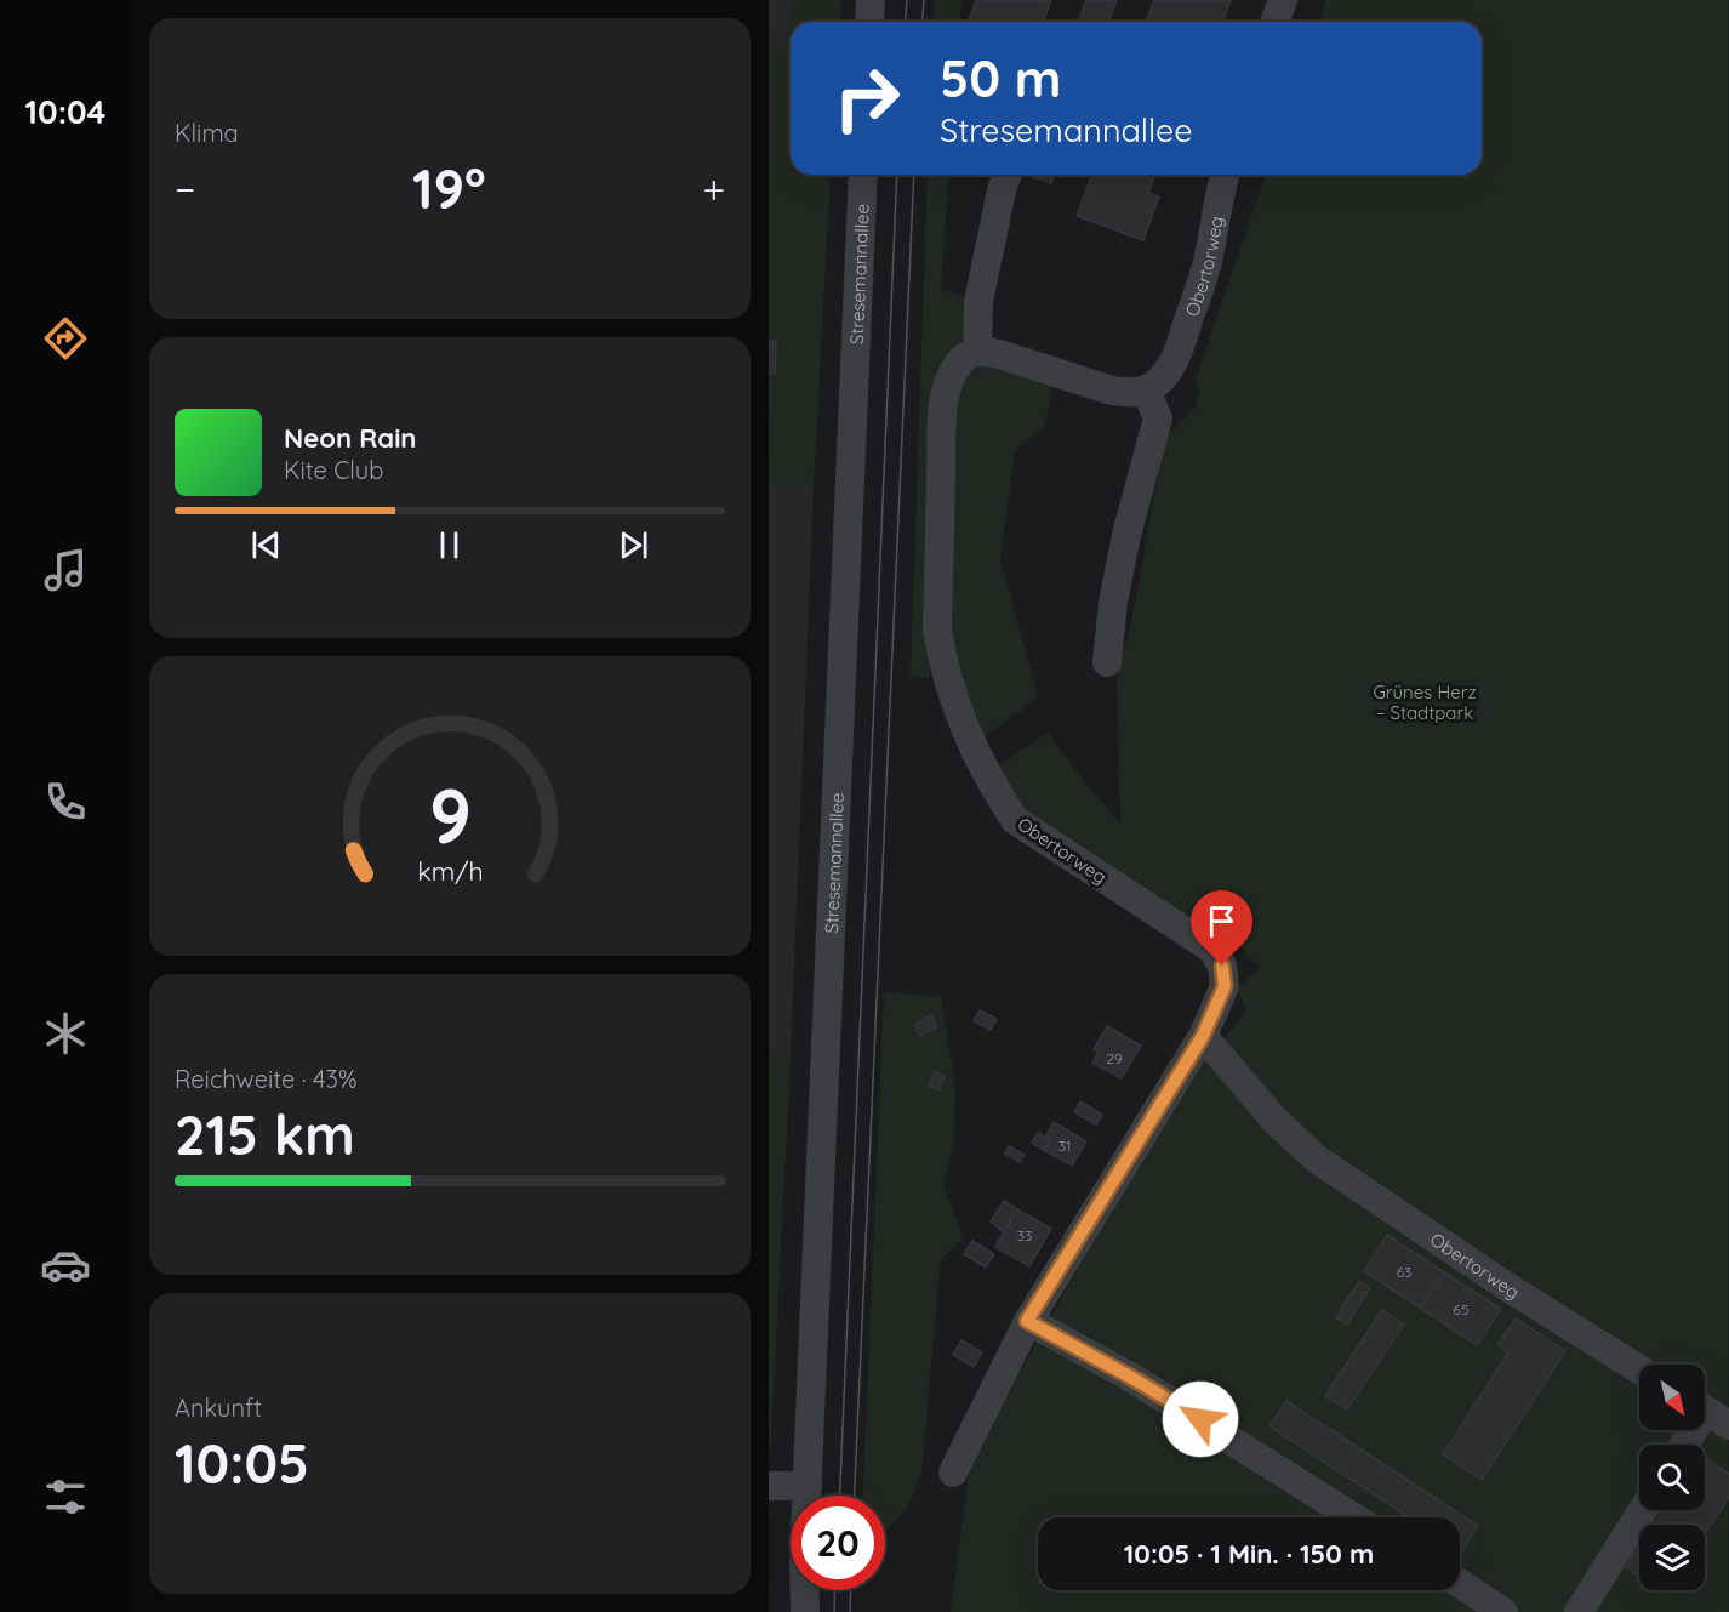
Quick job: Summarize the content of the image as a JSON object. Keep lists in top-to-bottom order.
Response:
{
  "streets": {
    "street": ["Obertorweg", "Stresemannallee"]
  },
  "parks": ["Grünes Herz – Stadtpark"],
  "house_numbers": [
    "29",
    "31",
    "33",
    "63",
    "65"
  ],
  "north": "bottom right",
  "page": {
    "tabs": "10:04",
    "tile": [
      "Klima",
      ["Reichweite · 43%", "215 km"],
      ["Ankunft", "10:05"]
    ],
    "turn": ["50 m", "Stresemannallee"],
    "heat": ["−", "19°", "+"],
    "song": ["Neon Rain", "Kite Club"],
    "limit": "20",
    "trip": "10:05 · 1 Min. · 150 m",
    "gauge": ["9", "km/h"]
  }
}
